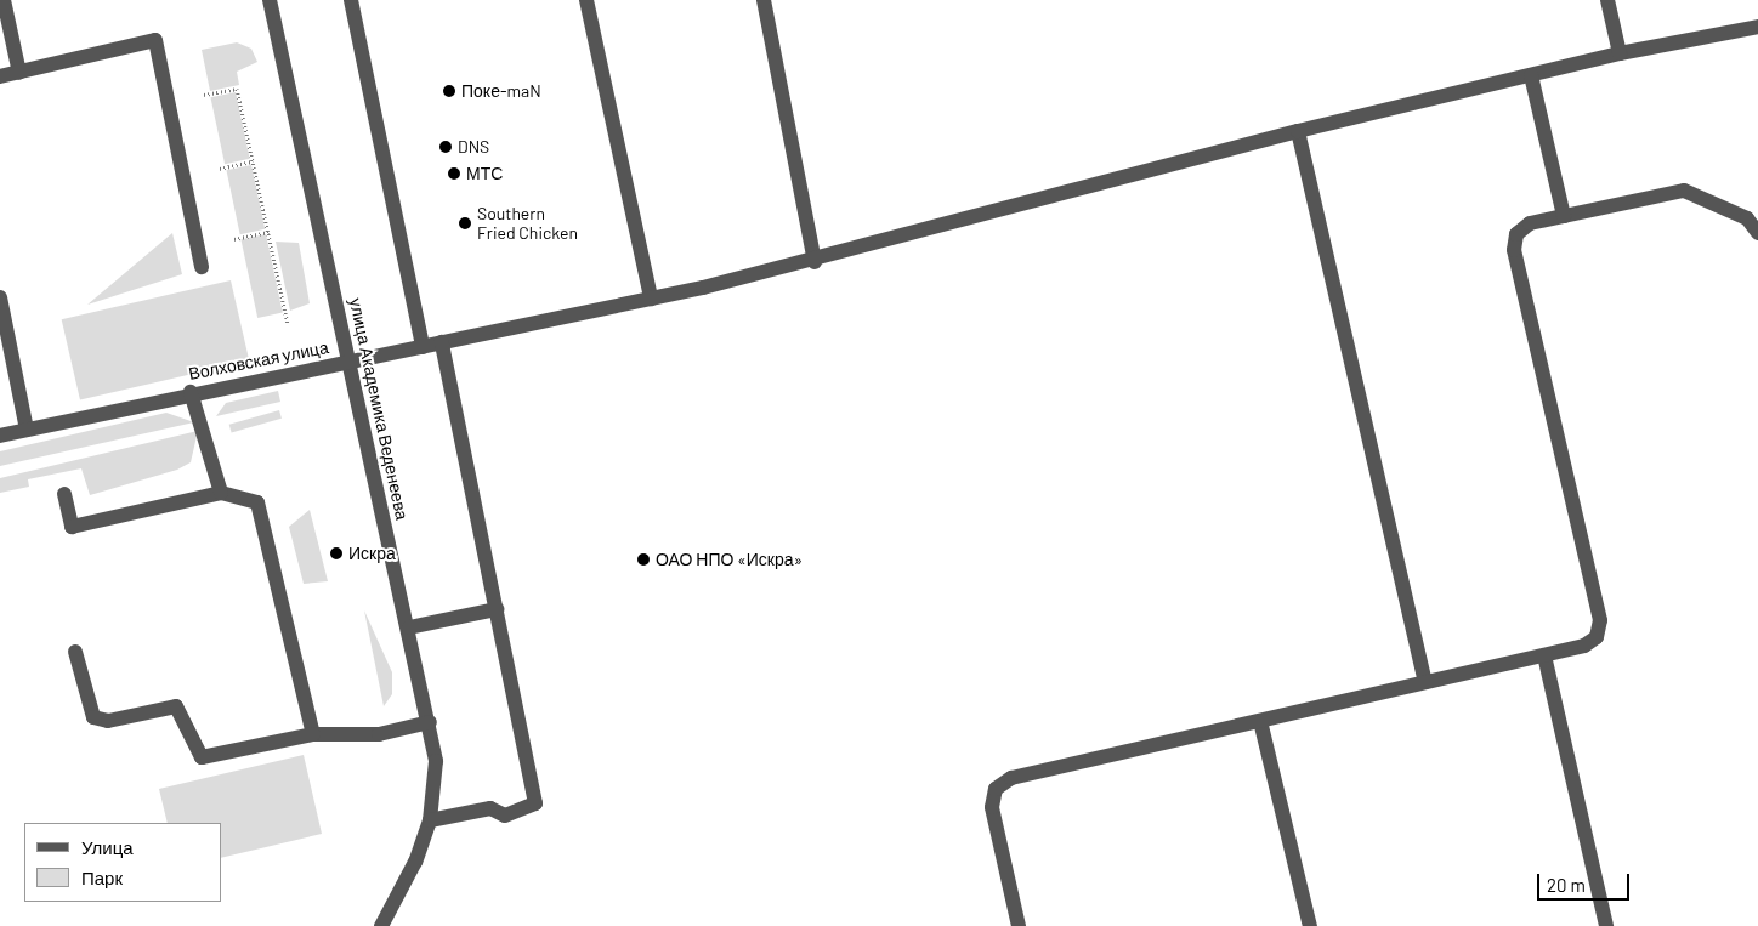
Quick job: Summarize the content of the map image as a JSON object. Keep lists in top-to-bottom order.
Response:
{
  "streets": {
    "street": ["Волховская улица", "улица Академика Веденеева"]
  },
  "crossings": [
    ["Волховская улица", "улица Академика Веденеева"]
  ],
  "places": [
    "Поке-maN",
    "DNS",
    "МТС",
    "Southern Fried Chicken",
    "Искра",
    "ОАО НПО «Искра»"
  ],
  "legend": ["Улица", "Парк"],
  "scale_bar": "20 m"
}
